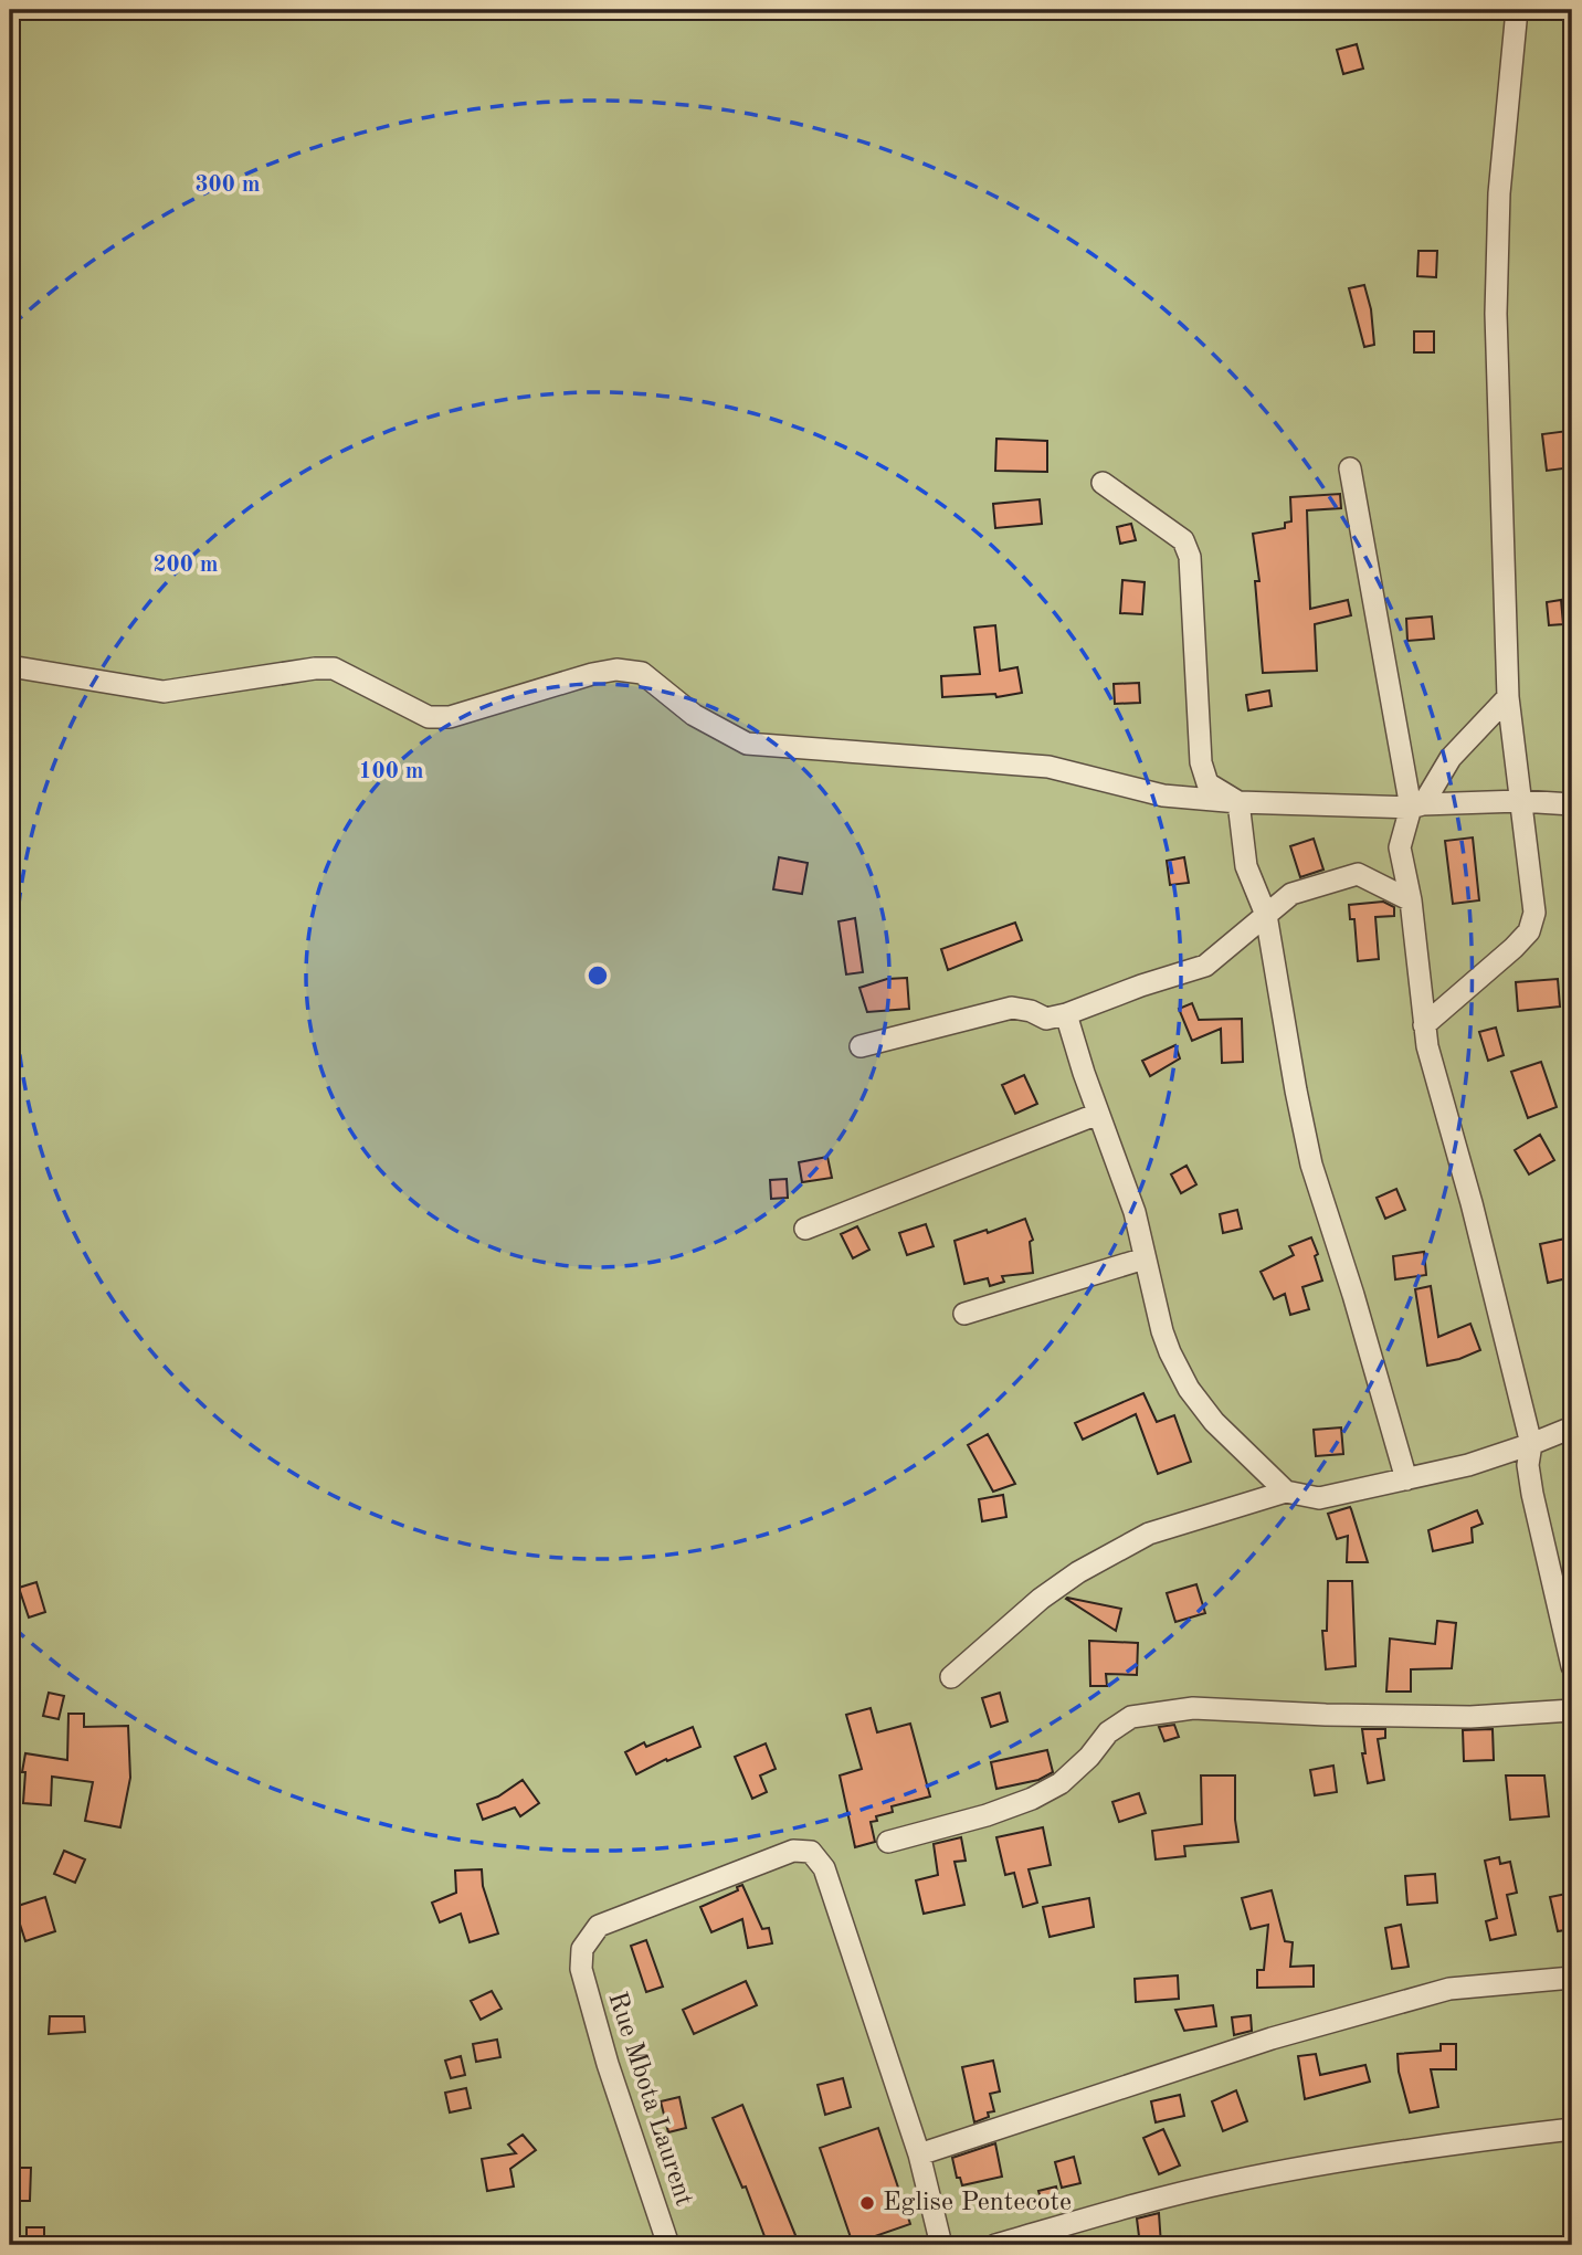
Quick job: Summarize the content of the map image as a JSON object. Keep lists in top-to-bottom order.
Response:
{
  "streets": {
    "street": ["Rue Mbota Laurent"]
  },
  "places": ["Eglise Pentecote"],
  "rings": ["300 m", "200 m", "100 m"]
}
